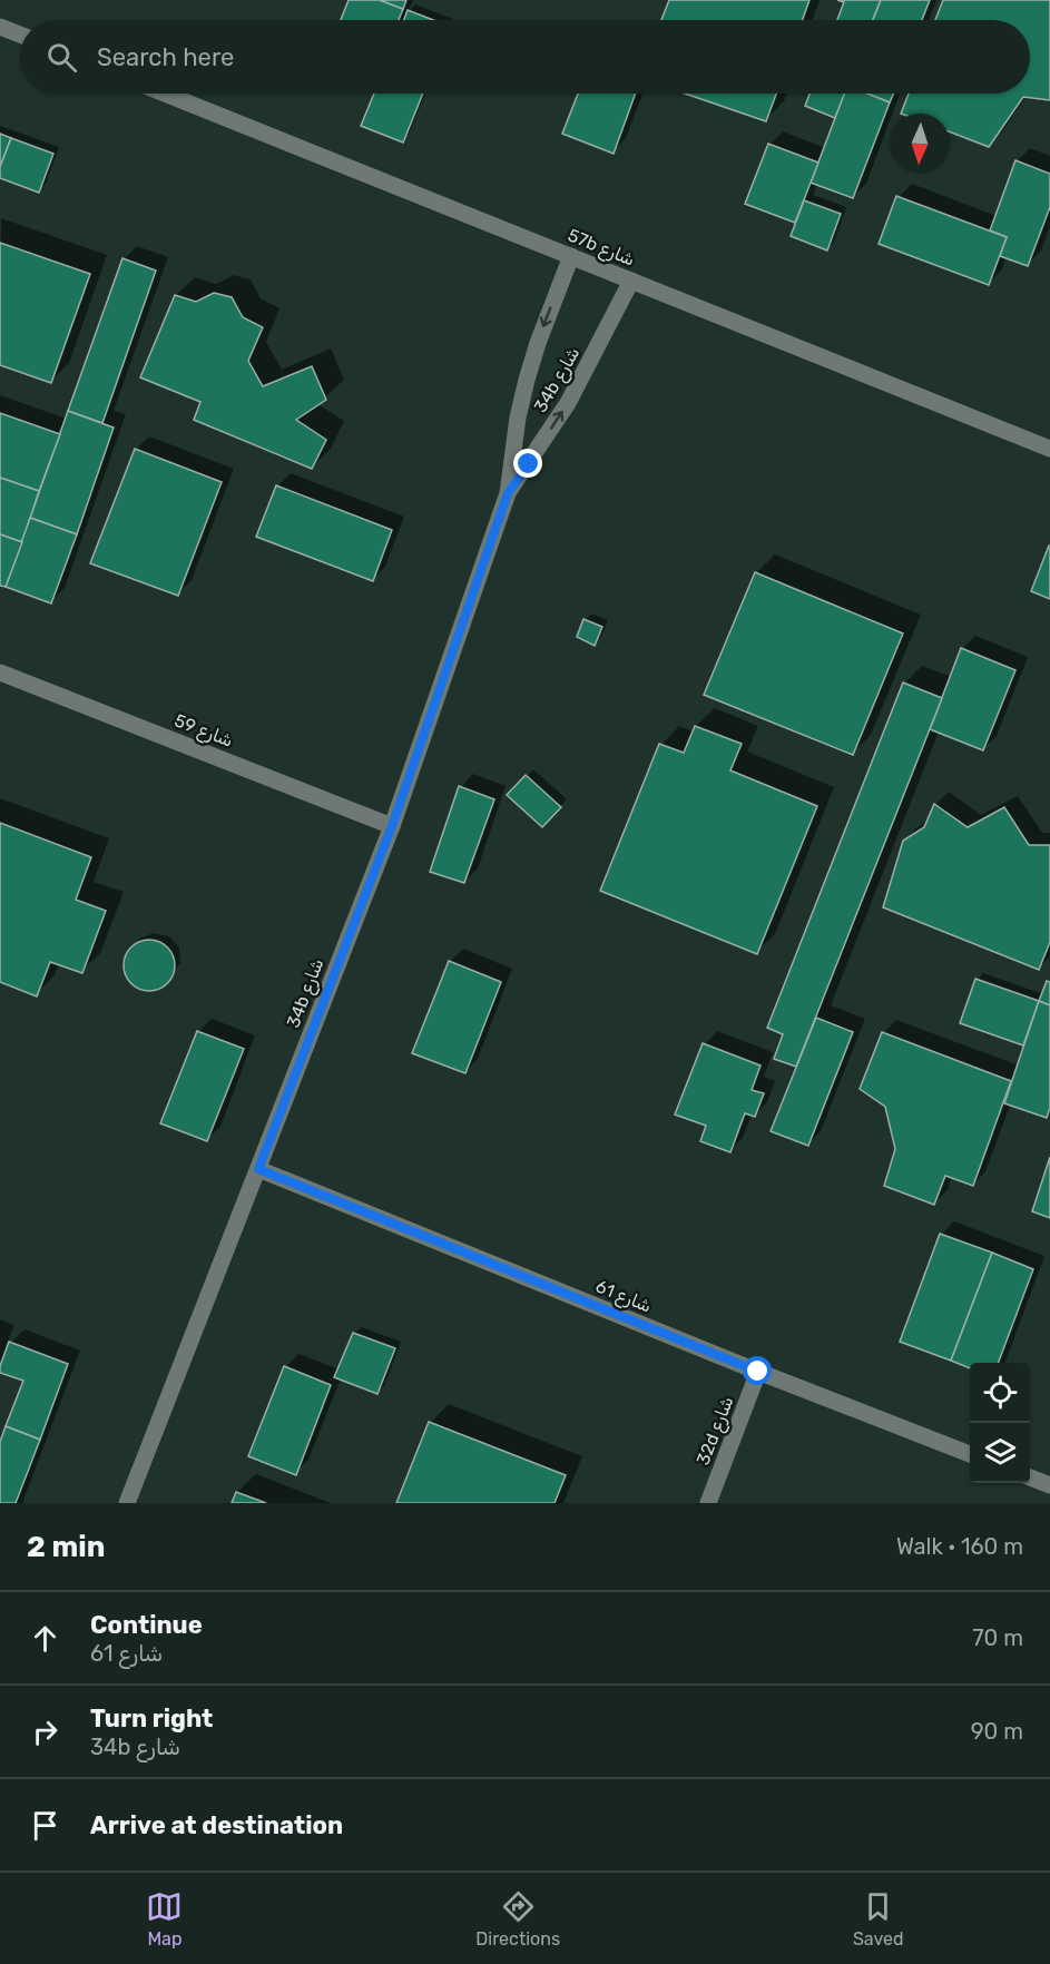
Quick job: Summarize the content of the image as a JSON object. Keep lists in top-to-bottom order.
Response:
{
  "streets": {
    "street": [
      "57b شارع",
      "34b شارع",
      "شارع 59",
      "شارع 61",
      "32d شارع"
    ]
  },
  "crossings": [
    ["57b شارع", "34b شارع"],
    ["34b شارع", "شارع 59"],
    ["34b شارع", "شارع 61"],
    ["شارع 61", "32d شارع"]
  ],
  "north": "bottom",
  "page": {
    "search": "Search here",
    "heading": ["2 min", "Walk · 160 m"],
    "list": [
      ["Continue", "شارع 61", "70 m"],
      ["Turn right", "34b شارع", "90 m"],
      "Arrive at destination"
    ],
    "nav": ["Map", "Directions", "Saved"]
  }
}
